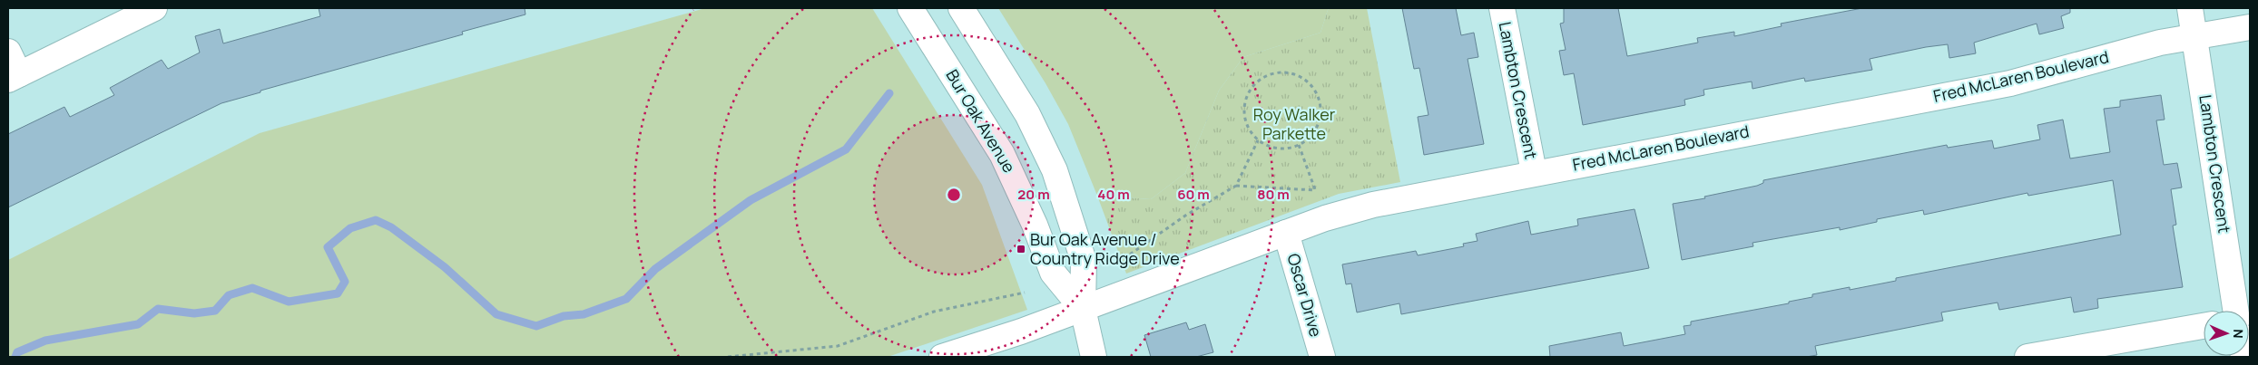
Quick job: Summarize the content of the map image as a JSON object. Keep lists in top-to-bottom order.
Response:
{
  "streets": {
    "street": [
      "Fred McLaren Boulevard",
      "Lambton Crescent",
      "Bur Oak Avenue",
      "Oscar Drive"
    ]
  },
  "crossings": [
    ["Fred McLaren Boulevard", "Lambton Crescent"],
    ["Fred McLaren Boulevard", "Bur Oak Avenue"],
    ["Fred McLaren Boulevard", "Oscar Drive"]
  ],
  "parks": ["Roy Walker Parkette"],
  "places": {
    "transit": ["Bur Oak Avenue / Country Ridge Drive"]
  },
  "north": "right",
  "rings": [
    "20 m",
    "40 m",
    "60 m",
    "80 m"
  ]
}
